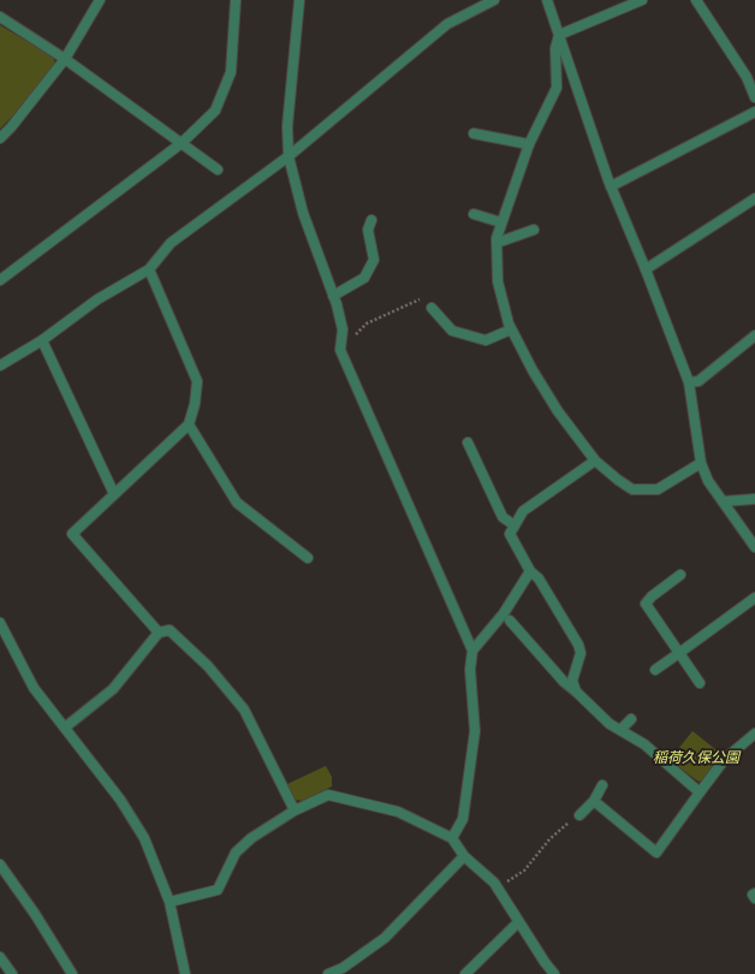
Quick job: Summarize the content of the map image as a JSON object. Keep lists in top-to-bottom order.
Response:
{
  "parks": ["稲荷久保公園"]
}
